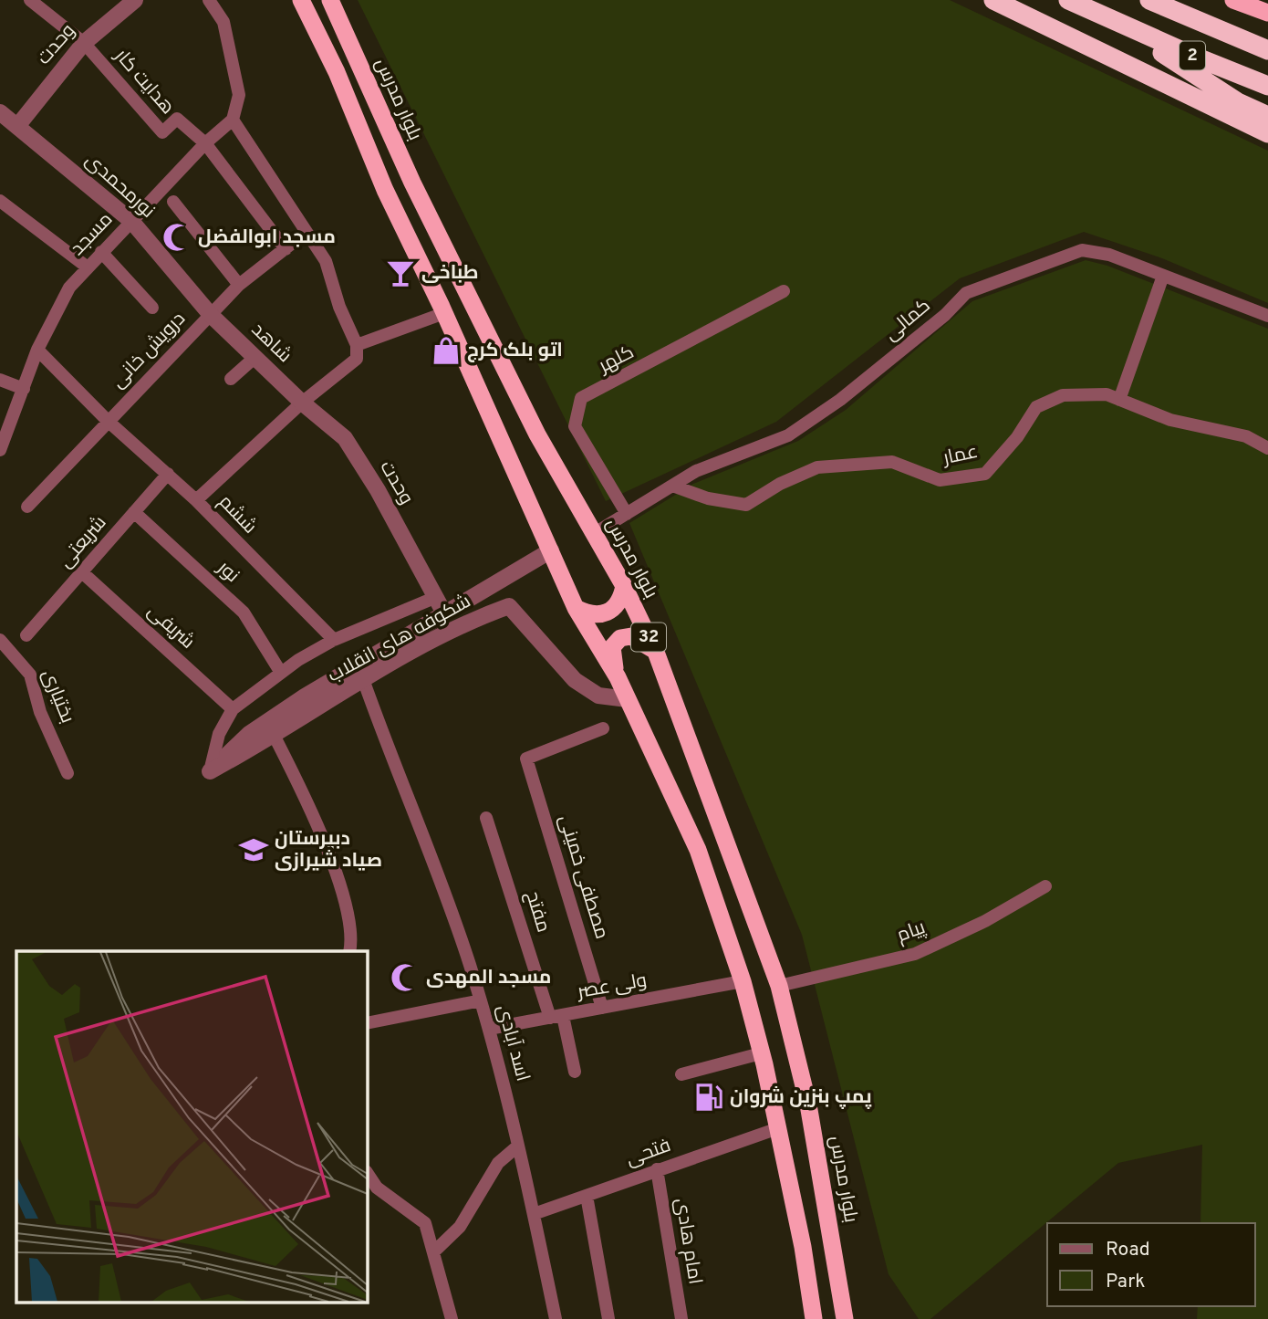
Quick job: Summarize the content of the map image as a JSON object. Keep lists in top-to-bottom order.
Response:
{
  "streets": {
    "highway": ["2", "بلوار مدرس", "32"],
    "street": [
      "وحدت",
      "هدایت کار",
      "نورمحمدی",
      "مسجد",
      "کمالی",
      "شاهد",
      "درویش خانی",
      "کلهر",
      "عمار",
      "ششم",
      "شریعتی",
      "نور",
      "شریفی",
      "شکوفه های انقلاب",
      "بختیاری",
      "مصطفی خمینی",
      "مفتح",
      "پیام",
      "ولی عصر",
      "اسد آبادی",
      "فتحی",
      "امام هادی"
    ]
  },
  "crossings": [
    ["وحدت", "هدایت کار"],
    ["وحدت", "نورمحمدی"],
    ["وحدت", "شاهد"],
    ["وحدت", "شکوفه های انقلاب"],
    ["هدایت کار", "مسجد"],
    ["بلوار مدرس", "کمالی"],
    ["بلوار مدرس", "پیام"],
    ["نورمحمدی", "مسجد"],
    ["نورمحمدی", "شاهد"],
    ["نورمحمدی", "درویش خانی"],
    ["مسجد", "ششم"],
    ["کمالی", "کلهر"],
    ["کمالی", "عمار"],
    ["شاهد", "درویش خانی"],
    ["درویش خانی", "ششم"],
    ["ششم", "شریعتی"],
    ["ششم", "شکوفه های انقلاب"],
    ["شریعتی", "نور"],
    ["شریعتی", "شریفی"],
    ["نور", "شکوفه های انقلاب"],
    ["شریفی", "شکوفه های انقلاب"],
    ["32", "شکوفه های انقلاب"],
    ["32", "ولی عصر"],
    ["32", "فتحی"],
    ["شکوفه های انقلاب", "اسد آبادی"],
    ["مصطفی خمینی", "ولی عصر"],
    ["مفتح", "ولی عصر"],
    ["ولی عصر", "اسد آبادی"],
    ["اسد آبادی", "فتحی"],
    ["فتحی", "امام هادی"]
  ],
  "places": {
    "mosque": ["مسجد ابوالفضل", "مسجد المهدی"],
    "bar": ["طباخی"],
    "shop": ["اتو بلک کرج"],
    "school or university": ["دبیرستان صیاد شیرازی"],
    "fuel station": ["پمپ بنزین شروان"]
  },
  "legend": ["Road", "Park"]
}
